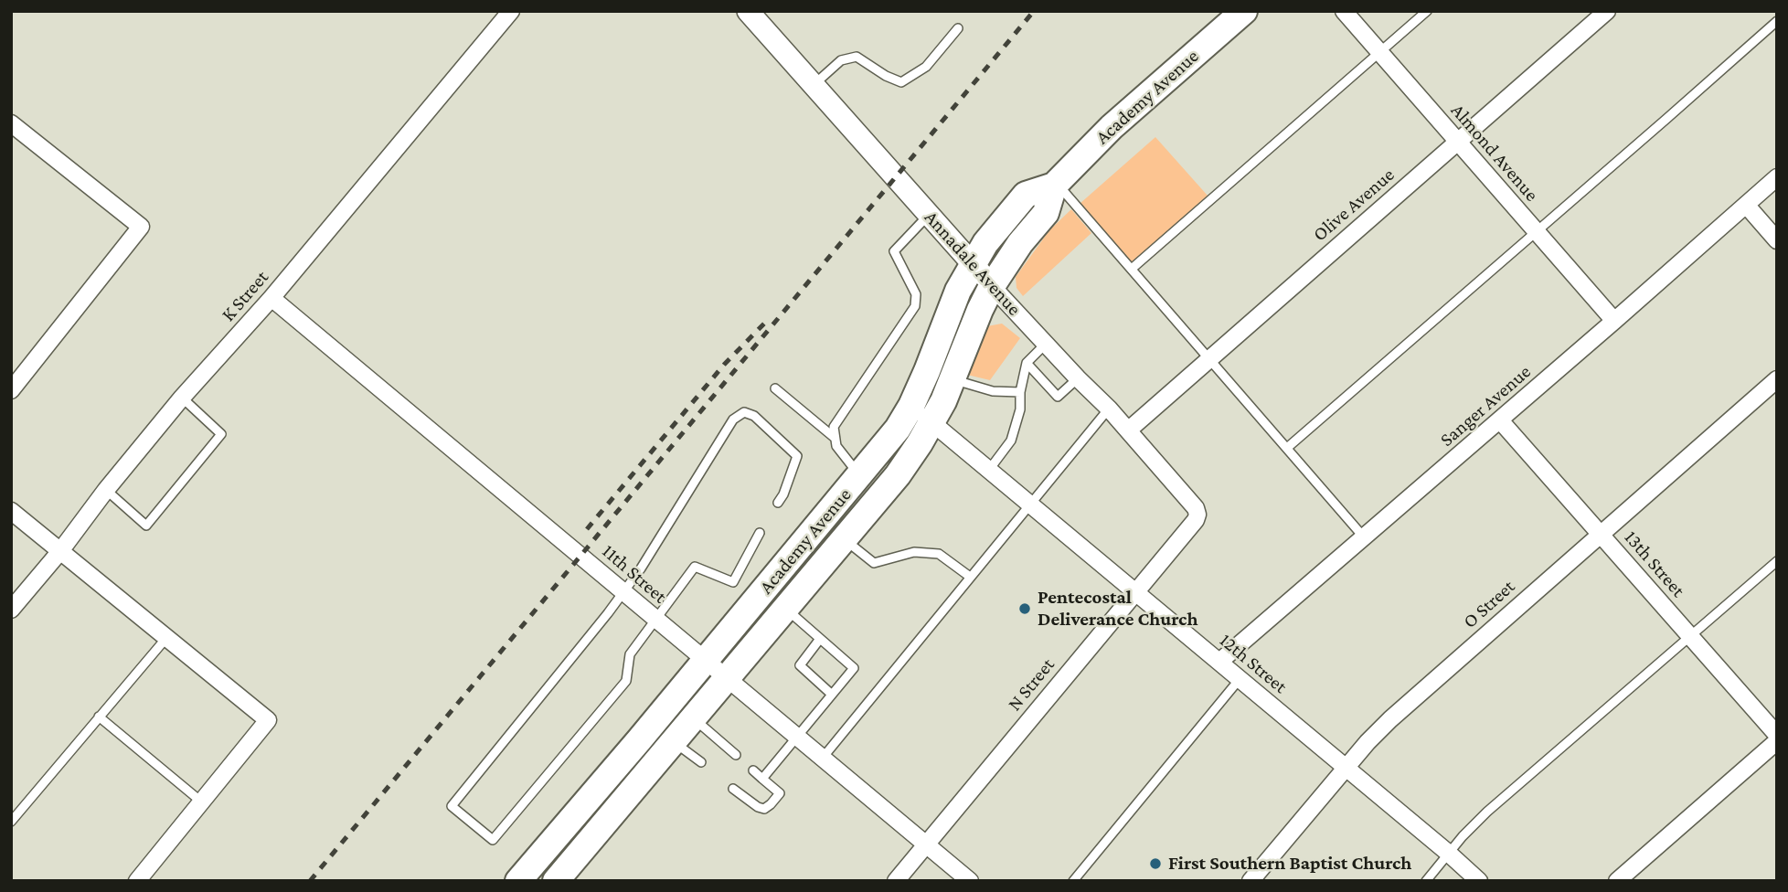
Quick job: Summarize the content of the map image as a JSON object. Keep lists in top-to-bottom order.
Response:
{
  "streets": {
    "main road": ["Academy Avenue"],
    "street": [
      "Almond Avenue",
      "Olive Avenue",
      "Annadale Avenue",
      "K Street",
      "Sanger Avenue",
      "13th Street",
      "11th Street",
      "O Street",
      "12th Street",
      "N Street"
    ]
  },
  "crossings": [
    ["Academy Avenue", "Annadale Avenue"],
    ["Academy Avenue", "11th Street"],
    ["Academy Avenue", "12th Street"],
    ["Almond Avenue", "Olive Avenue"],
    ["Almond Avenue", "Sanger Avenue"],
    ["Olive Avenue", "Annadale Avenue"],
    ["Annadale Avenue", "N Street"],
    ["K Street", "11th Street"],
    ["Sanger Avenue", "13th Street"],
    ["Sanger Avenue", "12th Street"],
    ["13th Street", "O Street"],
    ["11th Street", "N Street"],
    ["O Street", "12th Street"],
    ["12th Street", "N Street"]
  ],
  "places": ["Pentecostal Deliverance Church", "First Southern Baptist Church"]
}
